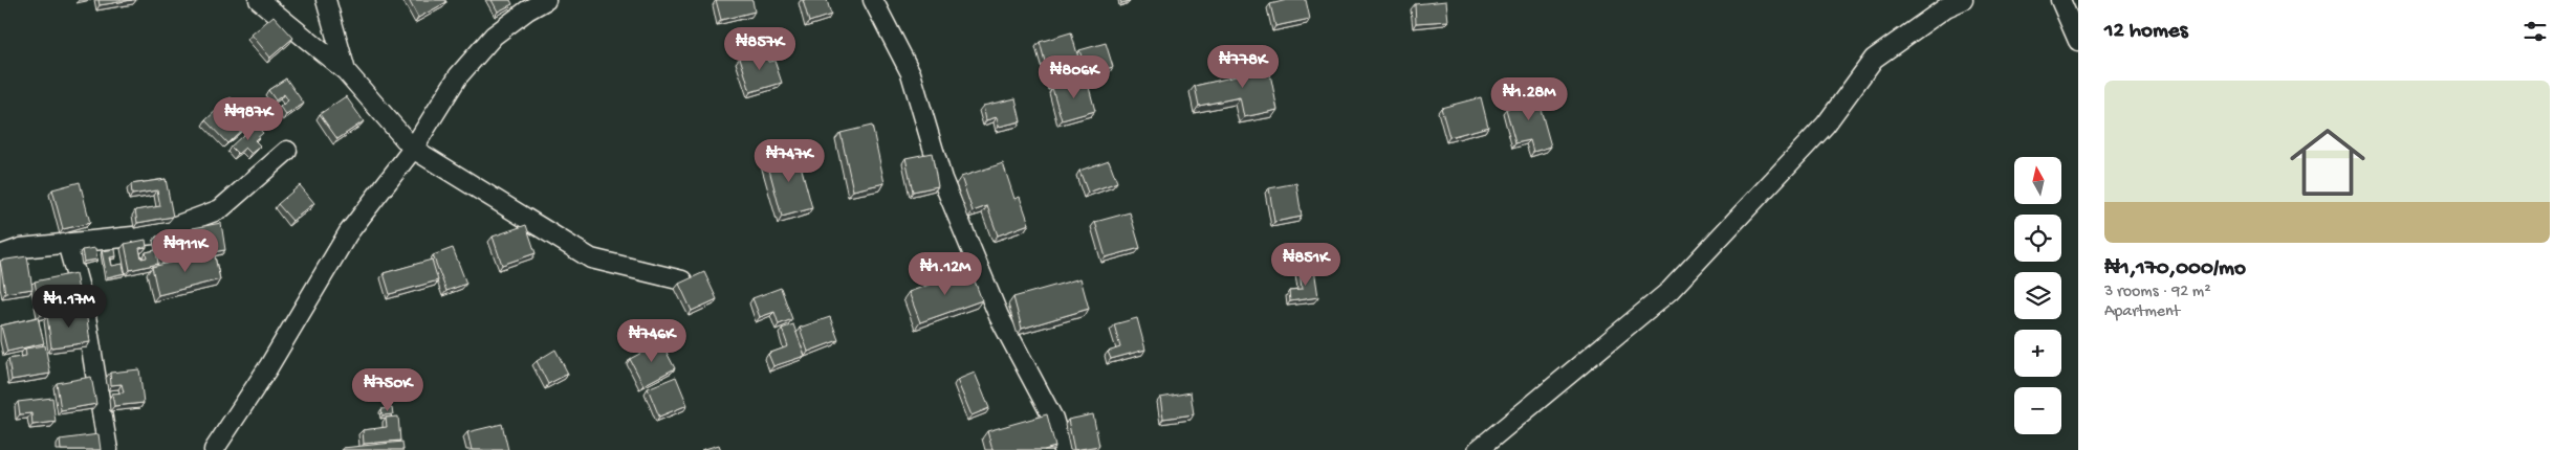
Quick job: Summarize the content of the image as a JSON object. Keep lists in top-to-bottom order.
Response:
{
  "north": "top",
  "page": {
    "heading": "12 homes",
    "price": [
      "₦857K",
      "₦778K",
      "₦806K",
      "₦1.28M",
      "₦987K",
      "₦747K",
      "₦911K",
      "₦851K",
      "₦1.12M",
      "₦1.17M",
      "₦746K",
      "₦750K"
    ],
    "list": [
      {
        "name": "₦1,170,000/mo",
        "note": "3 rooms · 92 m² · Apartment"
      }
    ],
    "map_buttons": ["+", "−"]
  }
}
